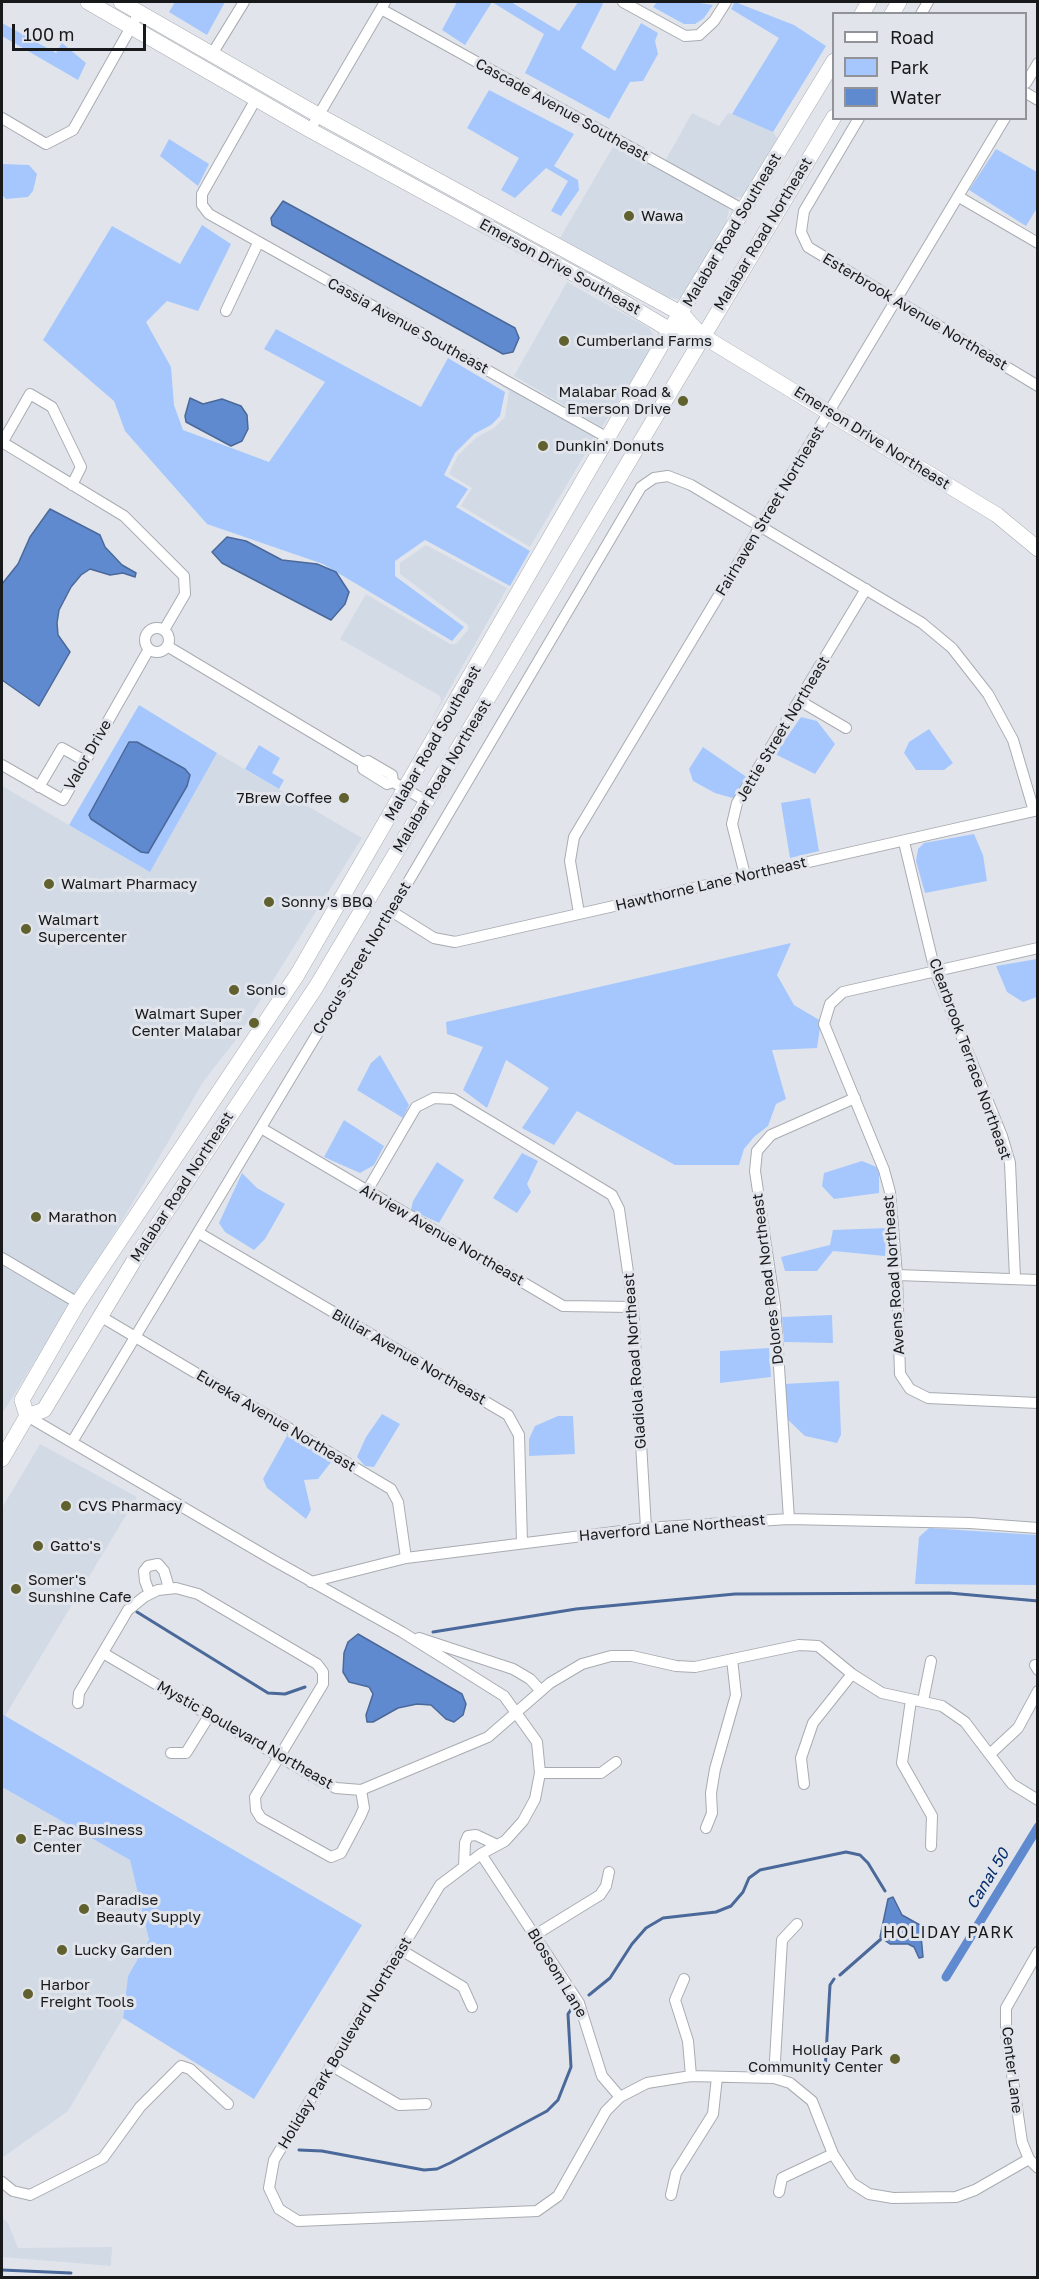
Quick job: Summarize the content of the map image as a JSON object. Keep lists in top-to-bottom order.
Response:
{
  "streets": {
    "main road": [
      "Malabar Road Southeast",
      "Malabar Road Northeast",
      "Emerson Drive Southeast",
      "Emerson Drive Northeast"
    ],
    "street": [
      "Cascade Avenue Southeast",
      "Esterbrook Avenue Northeast",
      "Cassia Avenue Southeast",
      "Fairhaven Street Northeast",
      "Jettie Street Northeast",
      "Valor Drive",
      "Hawthorne Lane Northeast",
      "Crocus Street Northeast",
      "Clearbrook Terrace Northeast",
      "Airview Avenue Northeast",
      "Avens Road Northeast",
      "Dolores Road Northeast",
      "Billiar Avenue Northeast",
      "Gladiola Road Northeast",
      "Eureka Avenue Northeast",
      "Haverford Lane Northeast",
      "Mystic Boulevard Northeast",
      "Blossom Lane",
      "Holiday Park Boulevard Northeast",
      "Center Lane"
    ]
  },
  "crossings": [
    ["Cascade Avenue Southeast", "Malabar Road Southeast"],
    ["Malabar Road Southeast", "Malabar Road Northeast"],
    ["Malabar Road Southeast", "Emerson Drive Southeast"],
    ["Malabar Road Southeast", "Cassia Avenue Southeast"],
    ["Malabar Road Southeast", "Holiday Park Boulevard Northeast"],
    ["Malabar Road Northeast", "Emerson Drive Southeast"],
    ["Malabar Road Northeast", "Emerson Drive Northeast"],
    ["Malabar Road Northeast", "Eureka Avenue Northeast"],
    ["Malabar Road Northeast", "Holiday Park Boulevard Northeast"],
    ["Emerson Drive Southeast", "Cassia Avenue Southeast"],
    ["Emerson Drive Southeast", "Emerson Drive Northeast"],
    ["Esterbrook Avenue Northeast", "Fairhaven Street Northeast"],
    ["Emerson Drive Northeast", "Fairhaven Street Northeast"],
    ["Fairhaven Street Northeast", "Hawthorne Lane Northeast"],
    ["Fairhaven Street Northeast", "Crocus Street Northeast"],
    ["Jettie Street Northeast", "Hawthorne Lane Northeast"],
    ["Hawthorne Lane Northeast", "Crocus Street Northeast"],
    ["Hawthorne Lane Northeast", "Clearbrook Terrace Northeast"],
    ["Crocus Street Northeast", "Airview Avenue Northeast"],
    ["Crocus Street Northeast", "Billiar Avenue Northeast"],
    ["Crocus Street Northeast", "Eureka Avenue Northeast"],
    ["Crocus Street Northeast", "Holiday Park Boulevard Northeast"],
    ["Clearbrook Terrace Northeast", "Avens Road Northeast"],
    ["Airview Avenue Northeast", "Gladiola Road Northeast"],
    ["Avens Road Northeast", "Dolores Road Northeast"],
    ["Dolores Road Northeast", "Haverford Lane Northeast"],
    ["Billiar Avenue Northeast", "Haverford Lane Northeast"],
    ["Gladiola Road Northeast", "Haverford Lane Northeast"],
    ["Eureka Avenue Northeast", "Haverford Lane Northeast"],
    ["Haverford Lane Northeast", "Holiday Park Boulevard Northeast"],
    ["Blossom Lane", "Holiday Park Boulevard Northeast"],
    ["Holiday Park Boulevard Northeast", "Center Lane"]
  ],
  "districts": ["HOLIDAY PARK"],
  "water": ["Canal 50"],
  "places": [
    "Wawa",
    "Cumberland Farms",
    "Malabar Road & Emerson Drive",
    "Dunkin' Donuts",
    "7Brew Coffee",
    "Walmart Pharmacy",
    "Sonny's BBQ",
    "Walmart Supercenter",
    "Sonic",
    "Walmart Super Center Malabar",
    "Marathon",
    "CVS Pharmacy",
    "Gatto's",
    "Somer's Sunshine Cafe",
    "E-Pac Business Center",
    "Paradise Beauty Supply",
    "Lucky Garden",
    "Harbor Freight Tools",
    "Holiday Park Community Center"
  ],
  "legend": ["Road", "Park", "Water"],
  "scale_bar": "100 m"
}
